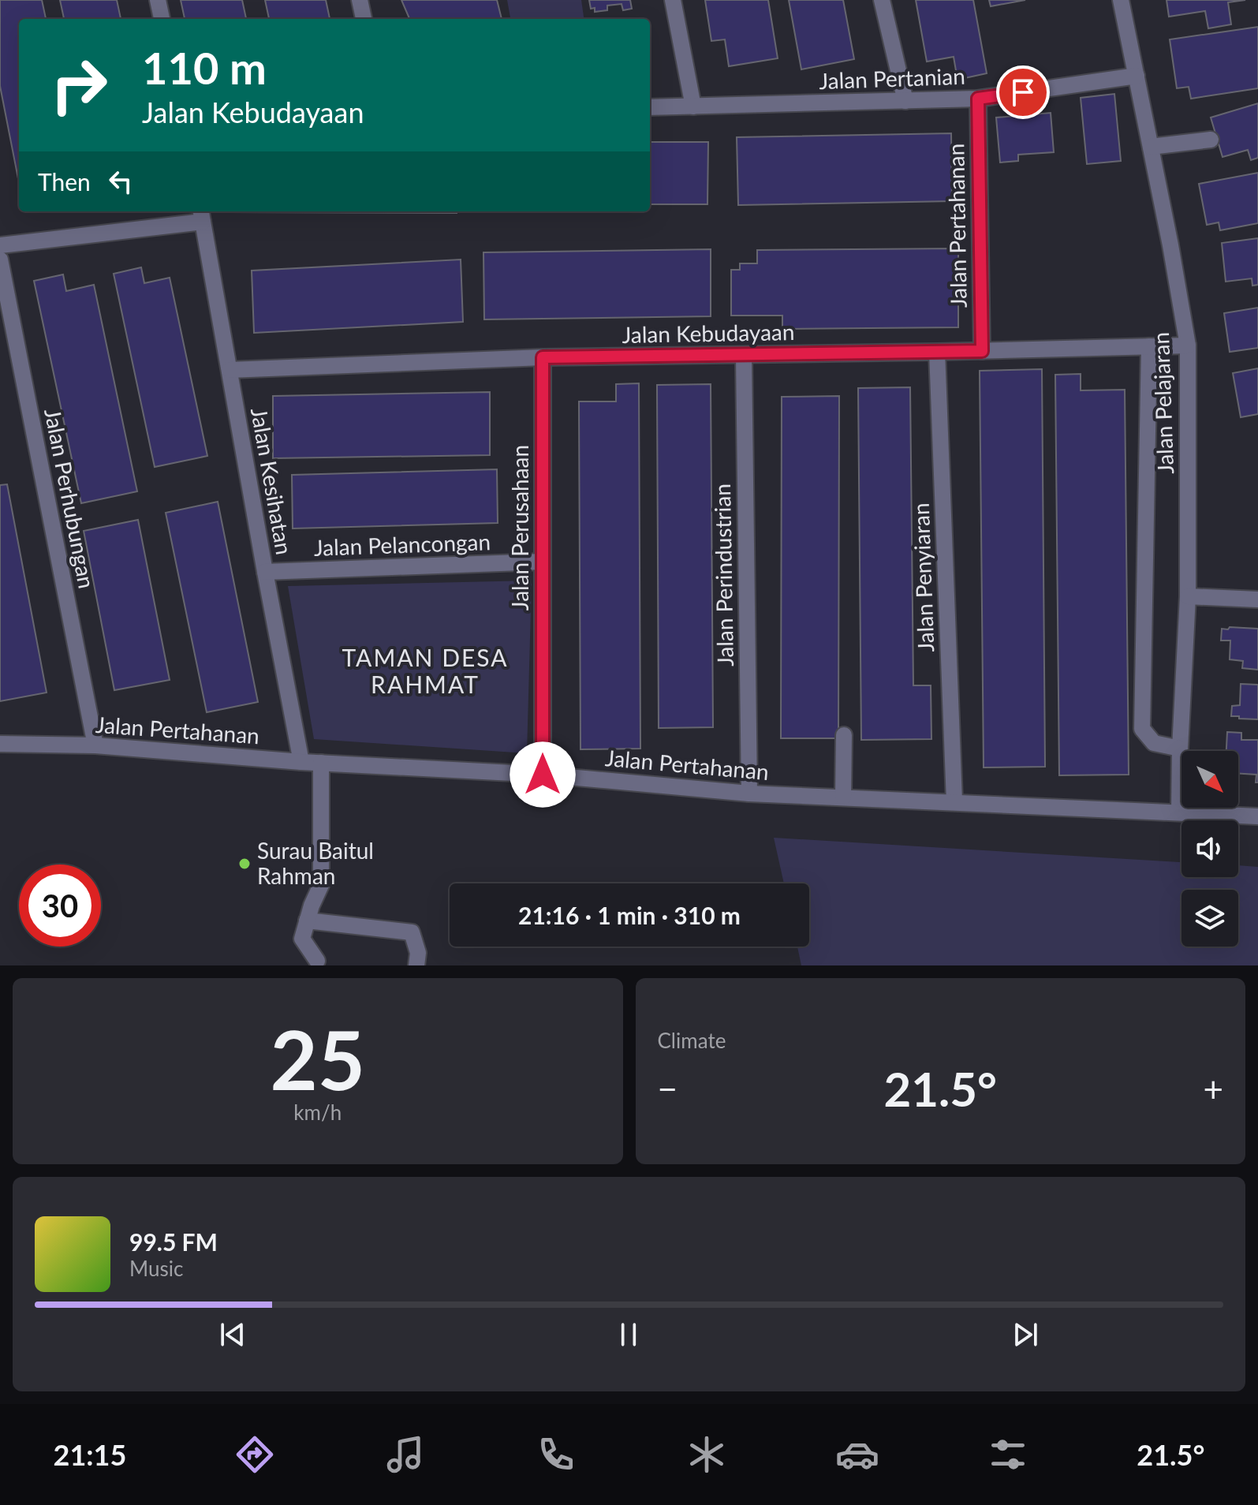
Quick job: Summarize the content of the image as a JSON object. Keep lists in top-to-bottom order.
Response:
{
  "streets": {
    "street": [
      "Jalan Pertanian",
      "Jalan Pertahanan",
      "Jalan Kebudayaan",
      "Jalan Pelajaran",
      "Jalan Kesihatan",
      "Jalan Perhubungan",
      "Jalan Perusahaan",
      "Jalan Pelancongan",
      "Jalan Perindustrian",
      "Jalan Penyiaran"
    ]
  },
  "crossings": [
    ["Jalan Pertanian", "Jalan Pertahanan"],
    ["Jalan Pertanian", "Jalan Pelajaran"],
    ["Jalan Pertahanan", "Jalan Kebudayaan"],
    ["Jalan Pertahanan", "Jalan Pelajaran"],
    ["Jalan Pertahanan", "Jalan Kesihatan"],
    ["Jalan Pertahanan", "Jalan Perhubungan"],
    ["Jalan Pertahanan", "Jalan Perusahaan"],
    ["Jalan Pertahanan", "Jalan Perindustrian"],
    ["Jalan Pertahanan", "Jalan Penyiaran"],
    ["Jalan Kebudayaan", "Jalan Pelajaran"],
    ["Jalan Kebudayaan", "Jalan Kesihatan"],
    ["Jalan Kebudayaan", "Jalan Perusahaan"],
    ["Jalan Kebudayaan", "Jalan Perindustrian"],
    ["Jalan Kebudayaan", "Jalan Penyiaran"],
    ["Jalan Kesihatan", "Jalan Pelancongan"],
    ["Jalan Perusahaan", "Jalan Pelancongan"]
  ],
  "districts": ["TAMAN DESA RAHMAT"],
  "places": ["Surau Baitul Rahman"],
  "north": "bottom right",
  "page": {
    "turn": ["110 m", "Jalan Kebudayaan"],
    "then": "Then",
    "limit": "30",
    "trip": "21:16 · 1 min · 310 m",
    "tile": [
      ["25", "km/h"],
      "Climate"
    ],
    "heat": ["−", "21.5°", "+"],
    "song": ["99.5 FM", "Music"],
    "tabs": ["21:15", "21.5°"]
  }
}
